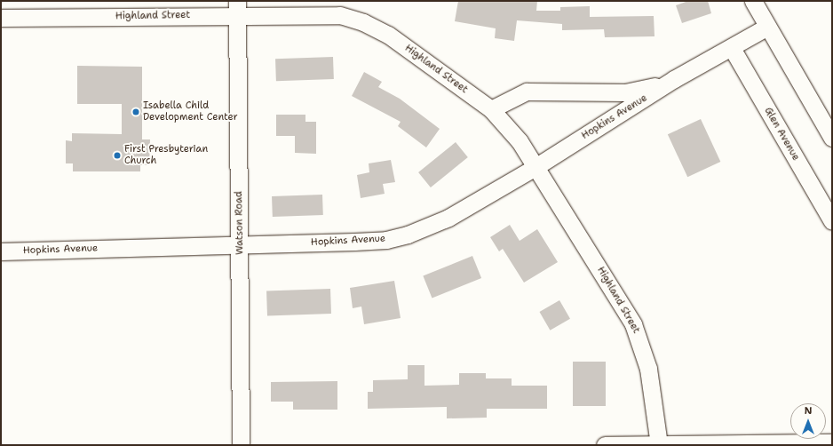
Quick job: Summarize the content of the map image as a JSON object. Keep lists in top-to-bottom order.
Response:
{
  "streets": {
    "street": [
      "Highland Street",
      "Hopkins Avenue",
      "Glen Avenue",
      "Watson Road"
    ]
  },
  "crossings": [
    ["Highland Street", "Hopkins Avenue"],
    ["Highland Street", "Watson Road"],
    ["Hopkins Avenue", "Glen Avenue"],
    ["Hopkins Avenue", "Watson Road"]
  ],
  "places": ["Isabella Child Development Center", "First Presbyterian Church"],
  "north": "top"
}
